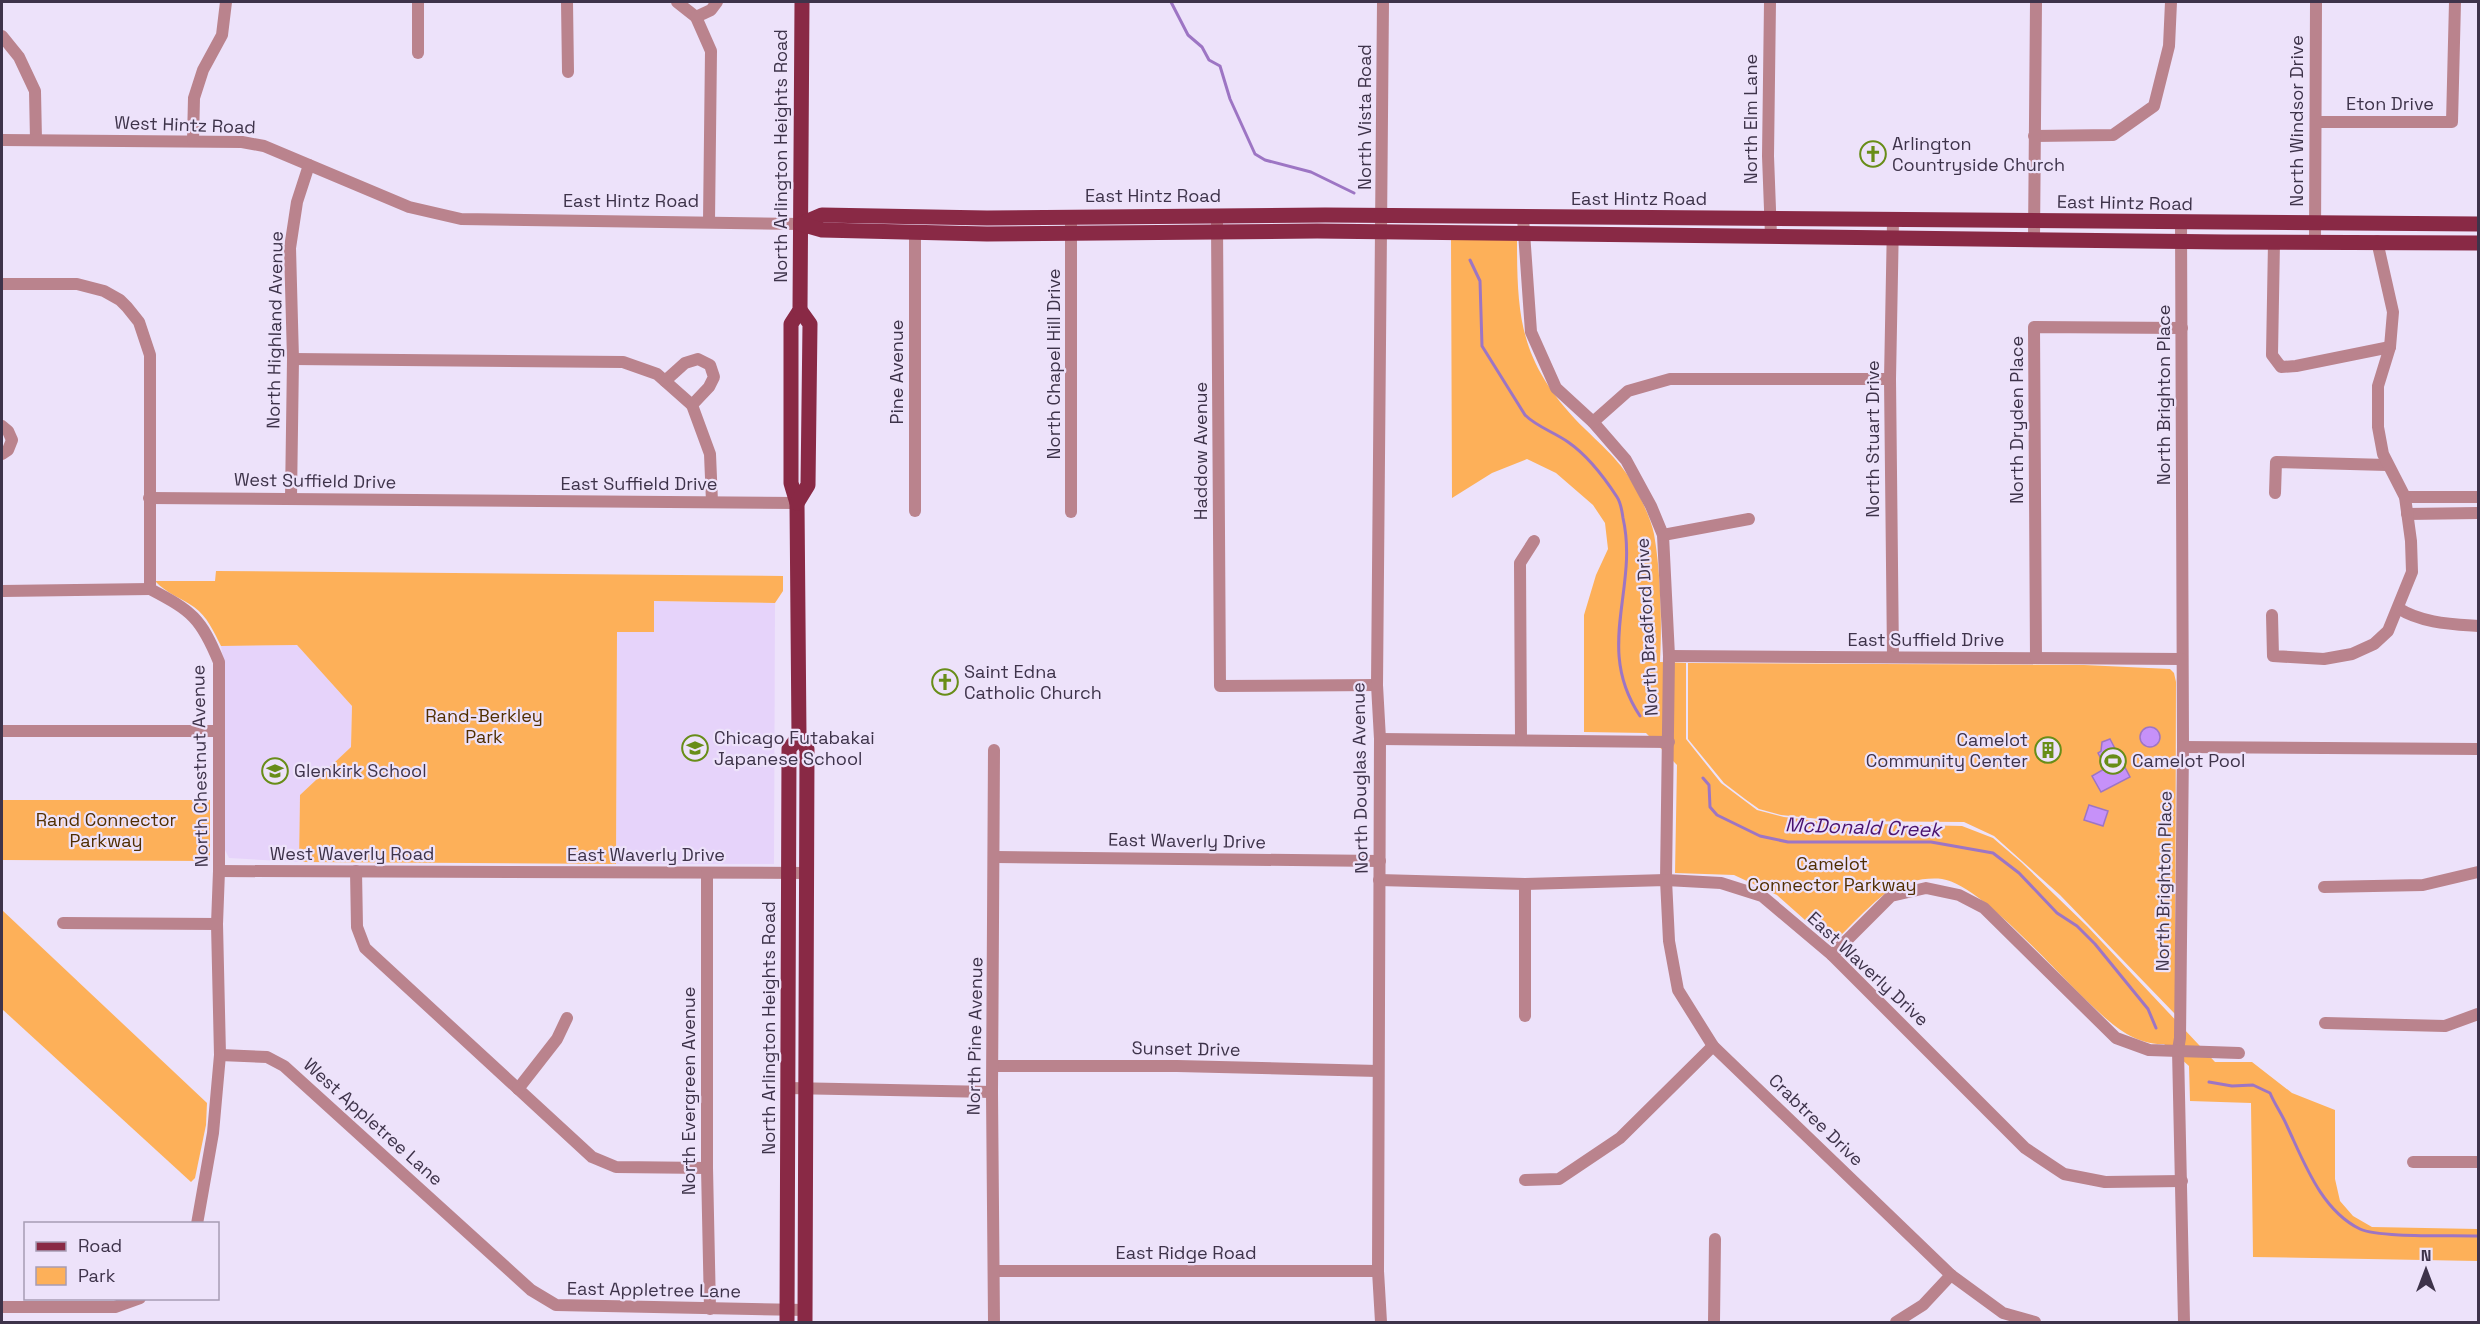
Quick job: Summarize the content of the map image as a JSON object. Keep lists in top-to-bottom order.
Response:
{
  "streets": {
    "main road": ["North Arlington Heights Road", "East Hintz Road"],
    "street": [
      "Eton Drive",
      "North Vista Road",
      "North Elm Lane",
      "North Windsor Drive",
      "West Hintz Road",
      "North Highland Avenue",
      "North Chapel Hill Drive",
      "Pine Avenue",
      "North Brighton Place",
      "North Dryden Place",
      "North Stuart Drive",
      "Haddow Avenue",
      "West Suffield Drive",
      "East Suffield Drive",
      "North Bradford Drive",
      "North Chestnut Avenue",
      "North Douglas Avenue",
      "East Waverly Drive",
      "West Waverly Road",
      "North Pine Avenue",
      "Sunset Drive",
      "North Evergreen Avenue",
      "Crabtree Drive",
      "West Appletree Lane",
      "East Ridge Road",
      "East Appletree Lane"
    ]
  },
  "crossings": [
    ["Eton Drive", "North Windsor Drive"],
    ["North Vista Road", "East Hintz Road"],
    ["North Vista Road", "North Douglas Avenue"],
    ["North Elm Lane", "East Hintz Road"],
    ["North Windsor Drive", "East Hintz Road"],
    ["West Hintz Road", "East Hintz Road"],
    ["West Hintz Road", "North Highland Avenue"],
    ["North Arlington Heights Road", "East Hintz Road"],
    ["North Arlington Heights Road", "East Suffield Drive"],
    ["North Arlington Heights Road", "East Waverly Drive"],
    ["North Arlington Heights Road", "East Appletree Lane"],
    ["East Hintz Road", "North Chapel Hill Drive"],
    ["East Hintz Road", "Pine Avenue"],
    ["East Hintz Road", "North Brighton Place"],
    ["East Hintz Road", "North Stuart Drive"],
    ["East Hintz Road", "Haddow Avenue"],
    ["East Hintz Road", "North Bradford Drive"],
    ["East Hintz Road", "North Douglas Avenue"],
    ["North Highland Avenue", "West Suffield Drive"],
    ["North Brighton Place", "North Dryden Place"],
    ["North Brighton Place", "East Suffield Drive"],
    ["North Brighton Place", "East Waverly Drive"],
    ["North Dryden Place", "East Suffield Drive"],
    ["North Stuart Drive", "East Suffield Drive"],
    ["Haddow Avenue", "North Douglas Avenue"],
    ["West Suffield Drive", "East Suffield Drive"],
    ["East Suffield Drive", "North Bradford Drive"],
    ["North Bradford Drive", "East Waverly Drive"],
    ["North Bradford Drive", "Crabtree Drive"],
    ["North Chestnut Avenue", "West Waverly Road"],
    ["North Chestnut Avenue", "West Appletree Lane"],
    ["North Douglas Avenue", "East Waverly Drive"],
    ["North Douglas Avenue", "Sunset Drive"],
    ["North Douglas Avenue", "East Ridge Road"],
    ["East Waverly Drive", "West Waverly Road"],
    ["East Waverly Drive", "North Pine Avenue"],
    ["East Waverly Drive", "North Evergreen Avenue"],
    ["East Waverly Drive", "Crabtree Drive"],
    ["North Pine Avenue", "Sunset Drive"],
    ["North Pine Avenue", "East Ridge Road"],
    ["North Evergreen Avenue", "East Appletree Lane"],
    ["West Appletree Lane", "East Appletree Lane"]
  ],
  "water": ["McDonald Creek"],
  "parks": ["Rand-Berkley Park", "Rand Connector Parkway", "Camelot Connector Parkway"],
  "places": {
    "church": ["Arlington Countryside Church", "Saint Edna Catholic Church"],
    "school or university": ["Chicago Futabakai Japanese School", "Glenkirk School"],
    "building": ["Camelot Community Center"],
    "sports": ["Camelot Pool"]
  },
  "legend": ["Road", "Park"],
  "north": "top"
}
